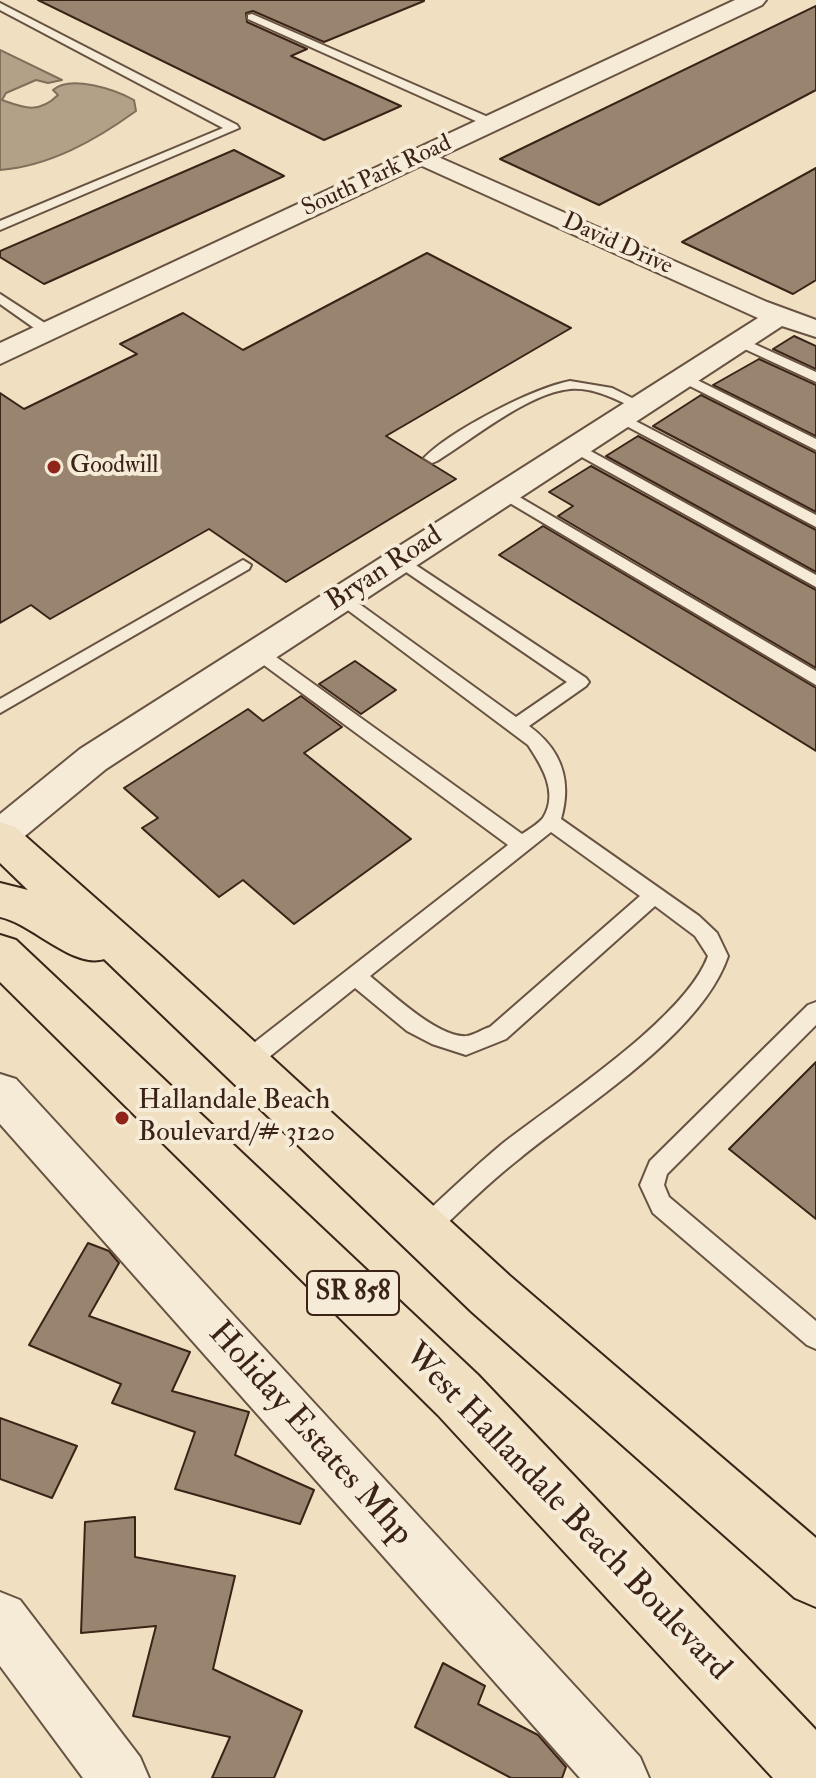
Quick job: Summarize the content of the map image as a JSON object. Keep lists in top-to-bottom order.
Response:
{
  "streets": {
    "main road": ["SR 858", "West Hallandale Beach Boulevard"],
    "street": [
      "South Park Road",
      "David Drive",
      "Bryan Road",
      "Holiday Estates Mhp"
    ]
  },
  "crossings": [
    ["South Park Road", "David Drive"],
    ["David Drive", "Bryan Road"]
  ],
  "places": ["Goodwill", "Hallandale Beach Boulevard/# 3120"]
}
